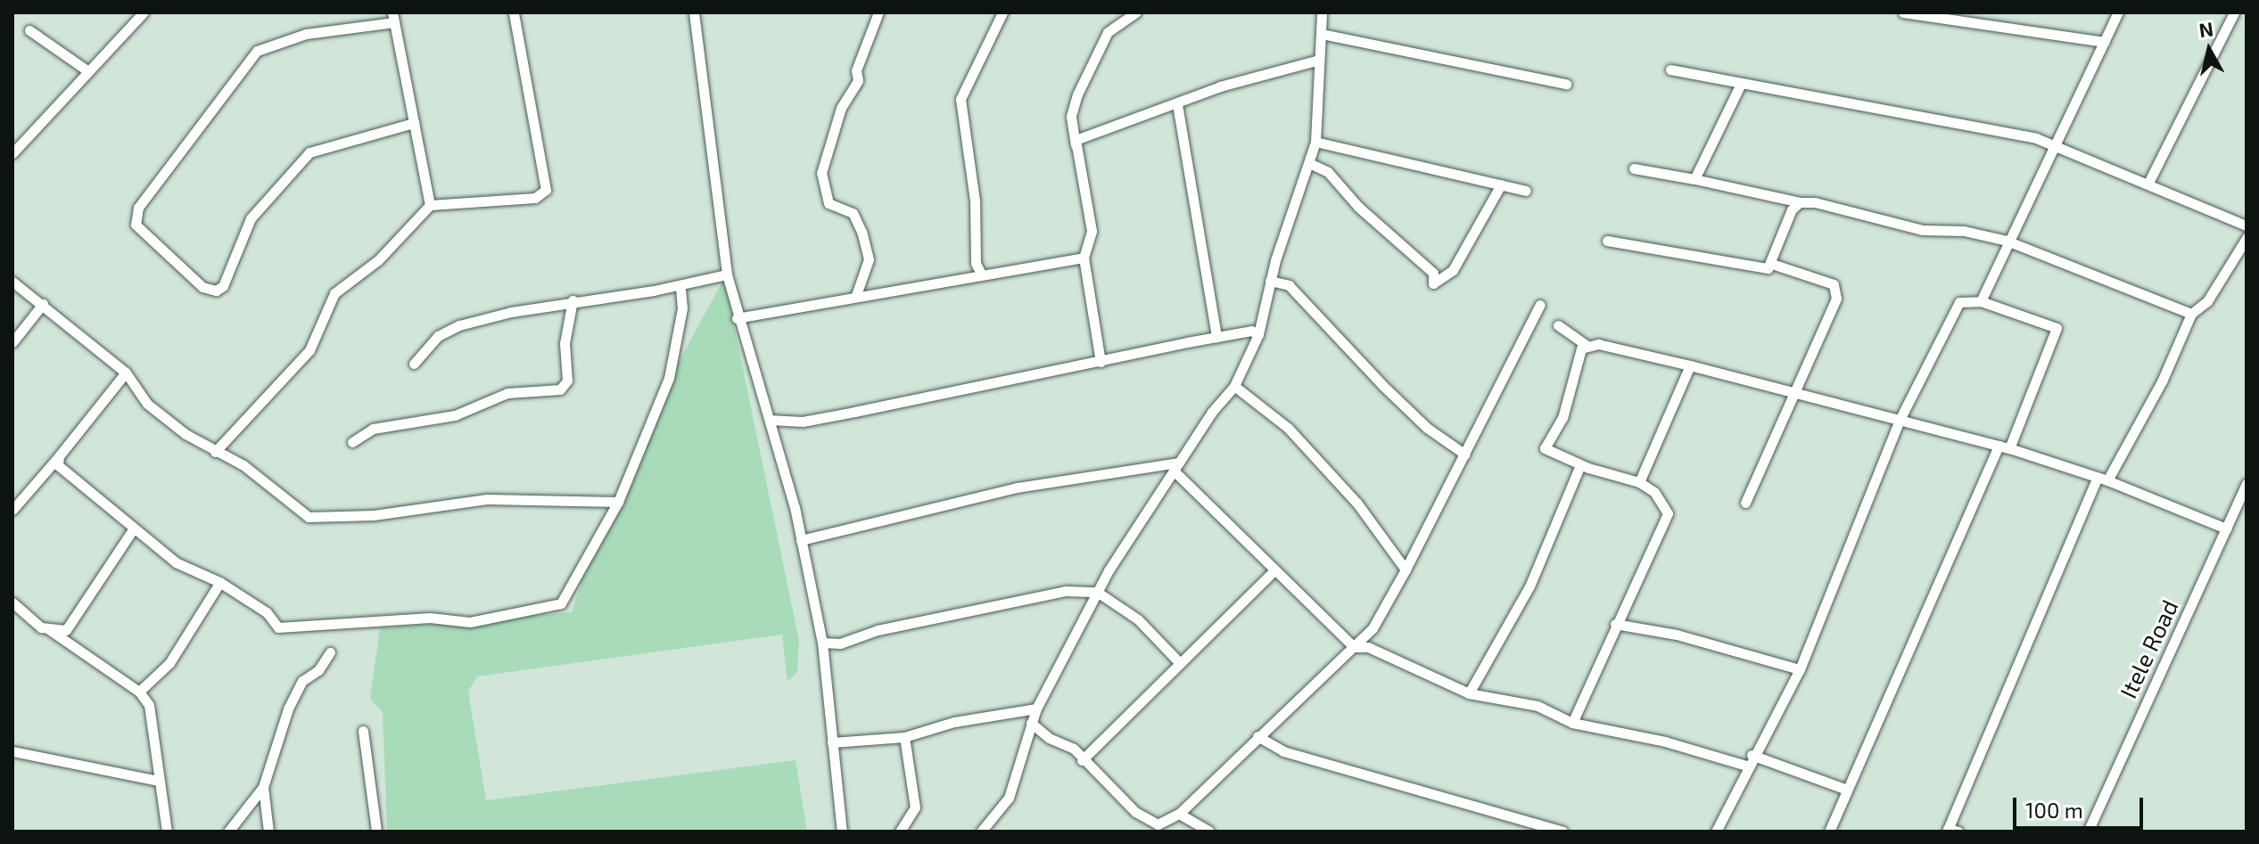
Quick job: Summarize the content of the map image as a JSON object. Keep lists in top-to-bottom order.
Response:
{
  "streets": {
    "street": ["Itele Road"]
  },
  "scale_bar": "100 m",
  "north": "top"
}
